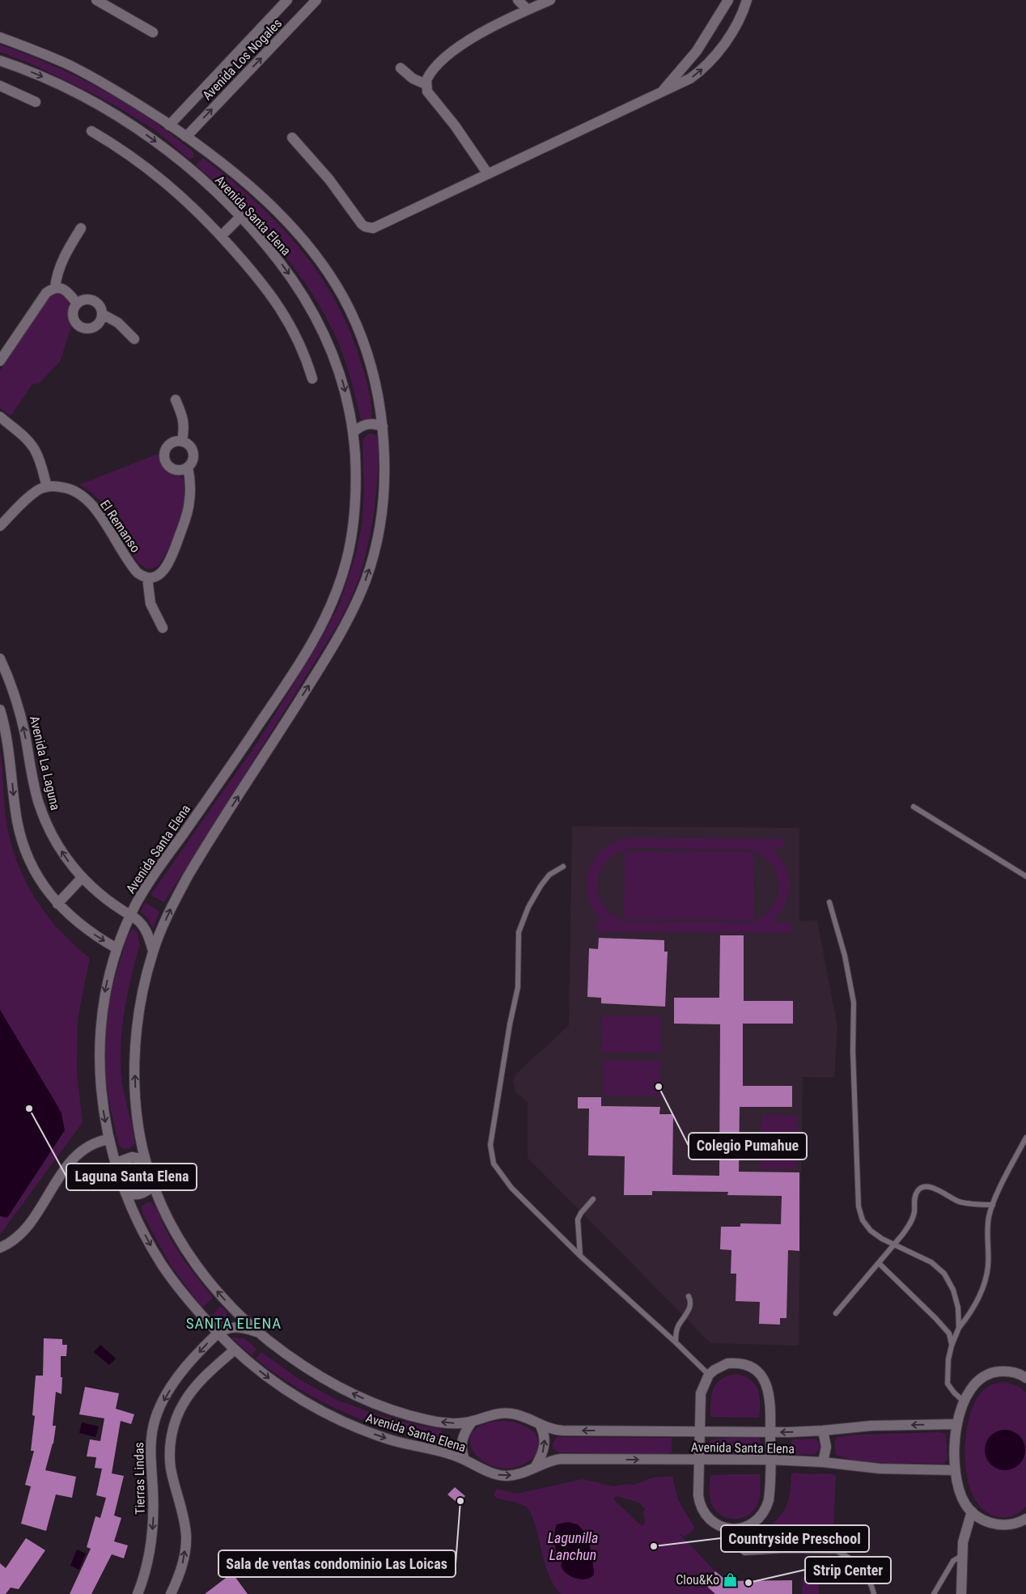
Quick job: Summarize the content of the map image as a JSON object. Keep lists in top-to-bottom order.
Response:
{
  "streets": {
    "street": [
      "Avenida Los Nogales",
      "Avenida Santa Elena",
      "El Remanso",
      "Avenida La Laguna",
      "Tierras Lindas"
    ]
  },
  "crossings": [
    ["Avenida Los Nogales", "Avenida Santa Elena"],
    ["Avenida Santa Elena", "Avenida La Laguna"],
    ["Avenida Santa Elena", "Tierras Lindas"]
  ],
  "districts": ["SANTA ELENA"],
  "water": ["Lagunilla Lanchun"],
  "places": {
    "other": [
      "Colegio Pumahue",
      "Laguna Santa Elena",
      "Sala de ventas condominio Las Loicas",
      "Countryside Preschool",
      "Strip Center"
    ],
    "shop": ["Clou&Ko"]
  }
}
